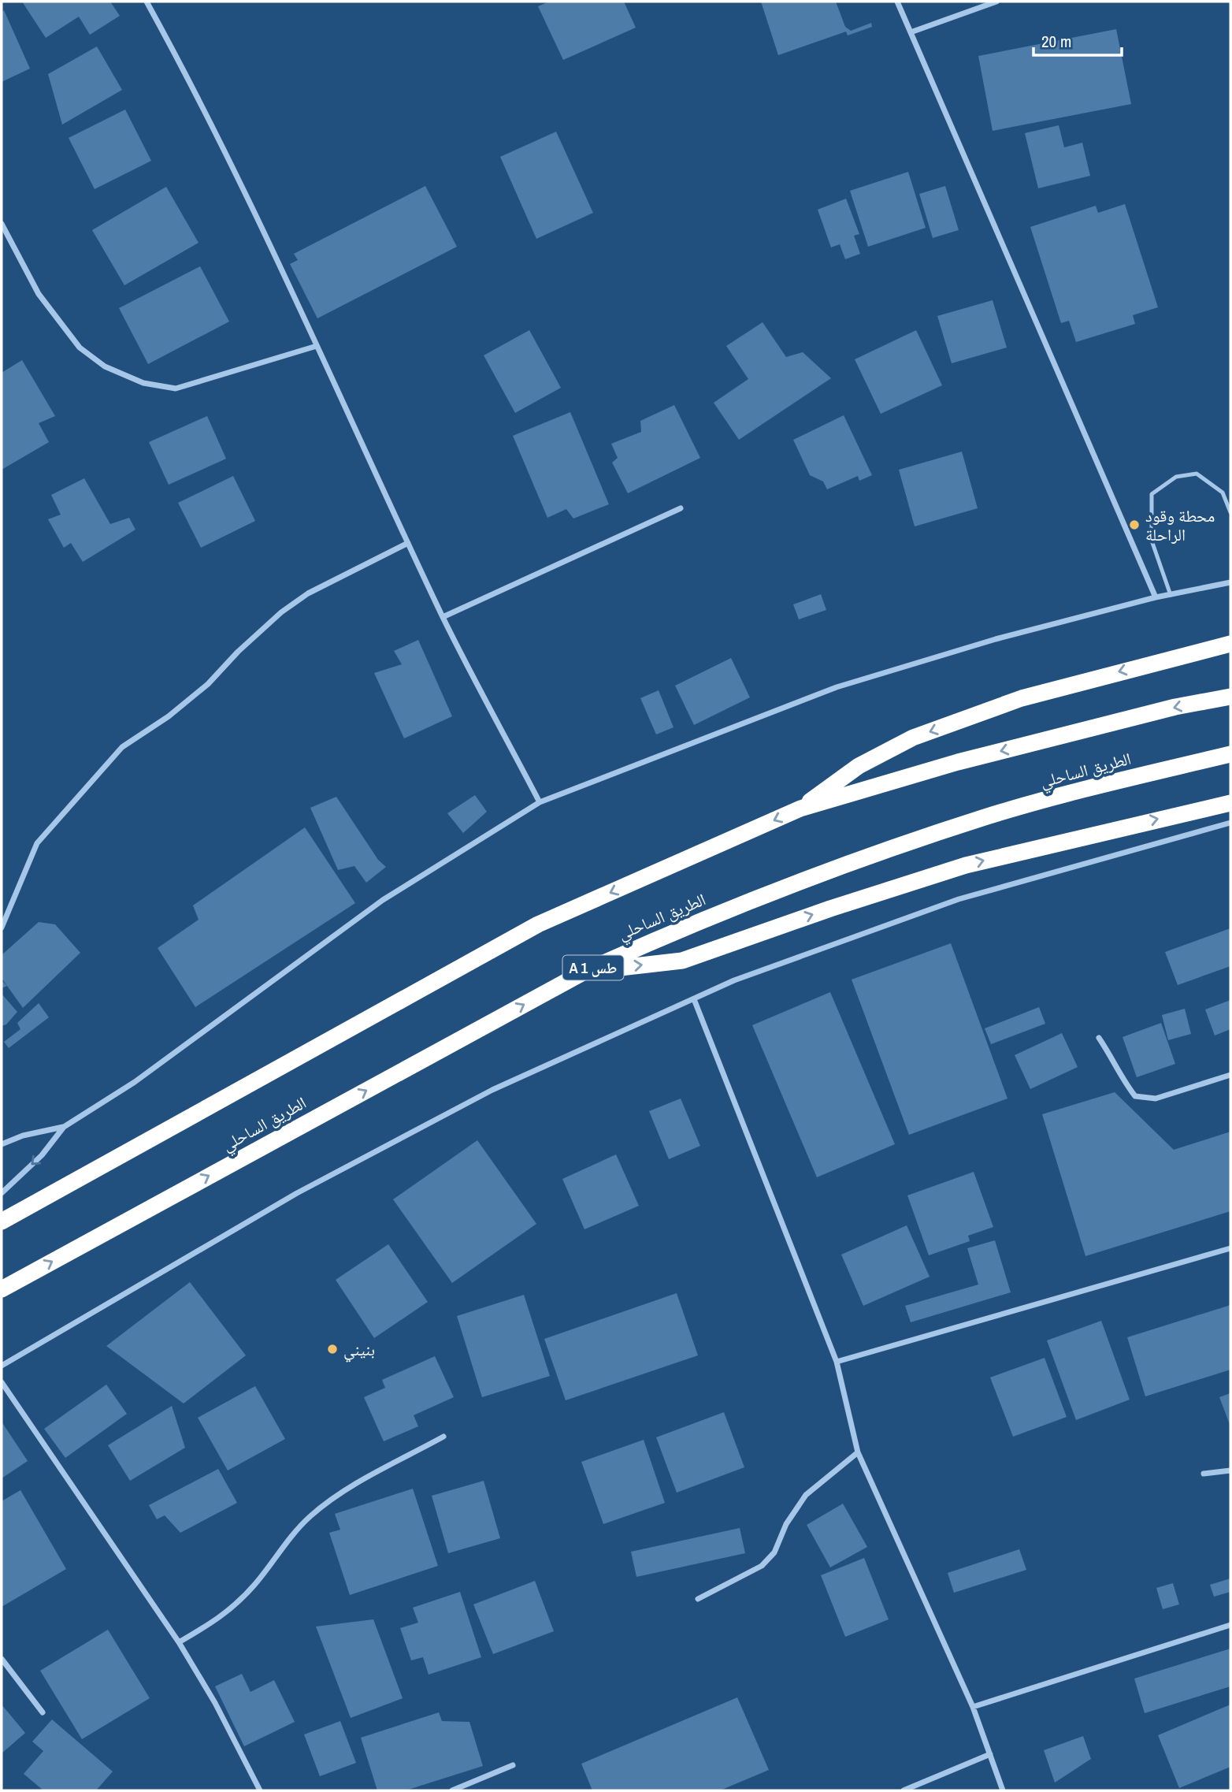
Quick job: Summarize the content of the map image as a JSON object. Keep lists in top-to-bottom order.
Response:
{
  "streets": {
    "highway": ["الطريق الساحلي", "A 1 طس"]
  },
  "places": ["محطة وقود الراحلة", "بنيني"],
  "scale_bar": "20 m"
}
